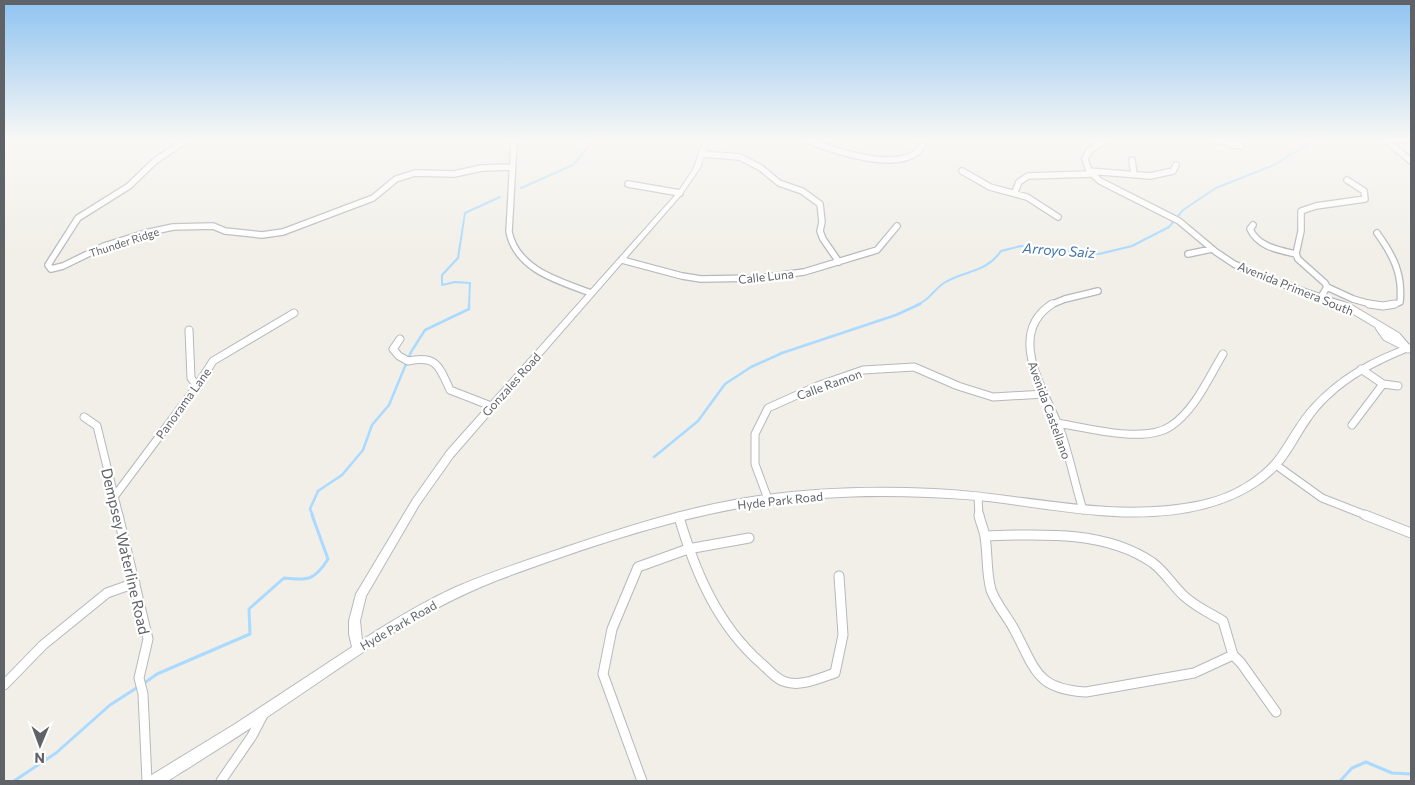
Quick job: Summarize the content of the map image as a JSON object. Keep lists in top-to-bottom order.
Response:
{
  "streets": {
    "main road": ["Gonzales Road", "Hyde Park Road"],
    "street": [
      "Thunder Ridge",
      "Calle Luna",
      "Avenida Primera South",
      "Calle Ramon",
      "Panorama Lane",
      "Avenida Castellano",
      "Dempsey Waterline Road"
    ]
  },
  "crossings": [
    ["Calle Luna", "Gonzales Road"],
    ["Avenida Primera South", "Hyde Park Road"],
    ["Gonzales Road", "Hyde Park Road"],
    ["Calle Ramon", "Avenida Castellano"],
    ["Calle Ramon", "Hyde Park Road"],
    ["Panorama Lane", "Dempsey Waterline Road"],
    ["Avenida Castellano", "Hyde Park Road"]
  ],
  "water": ["Arroyo Saiz"],
  "north": "bottom"
}
